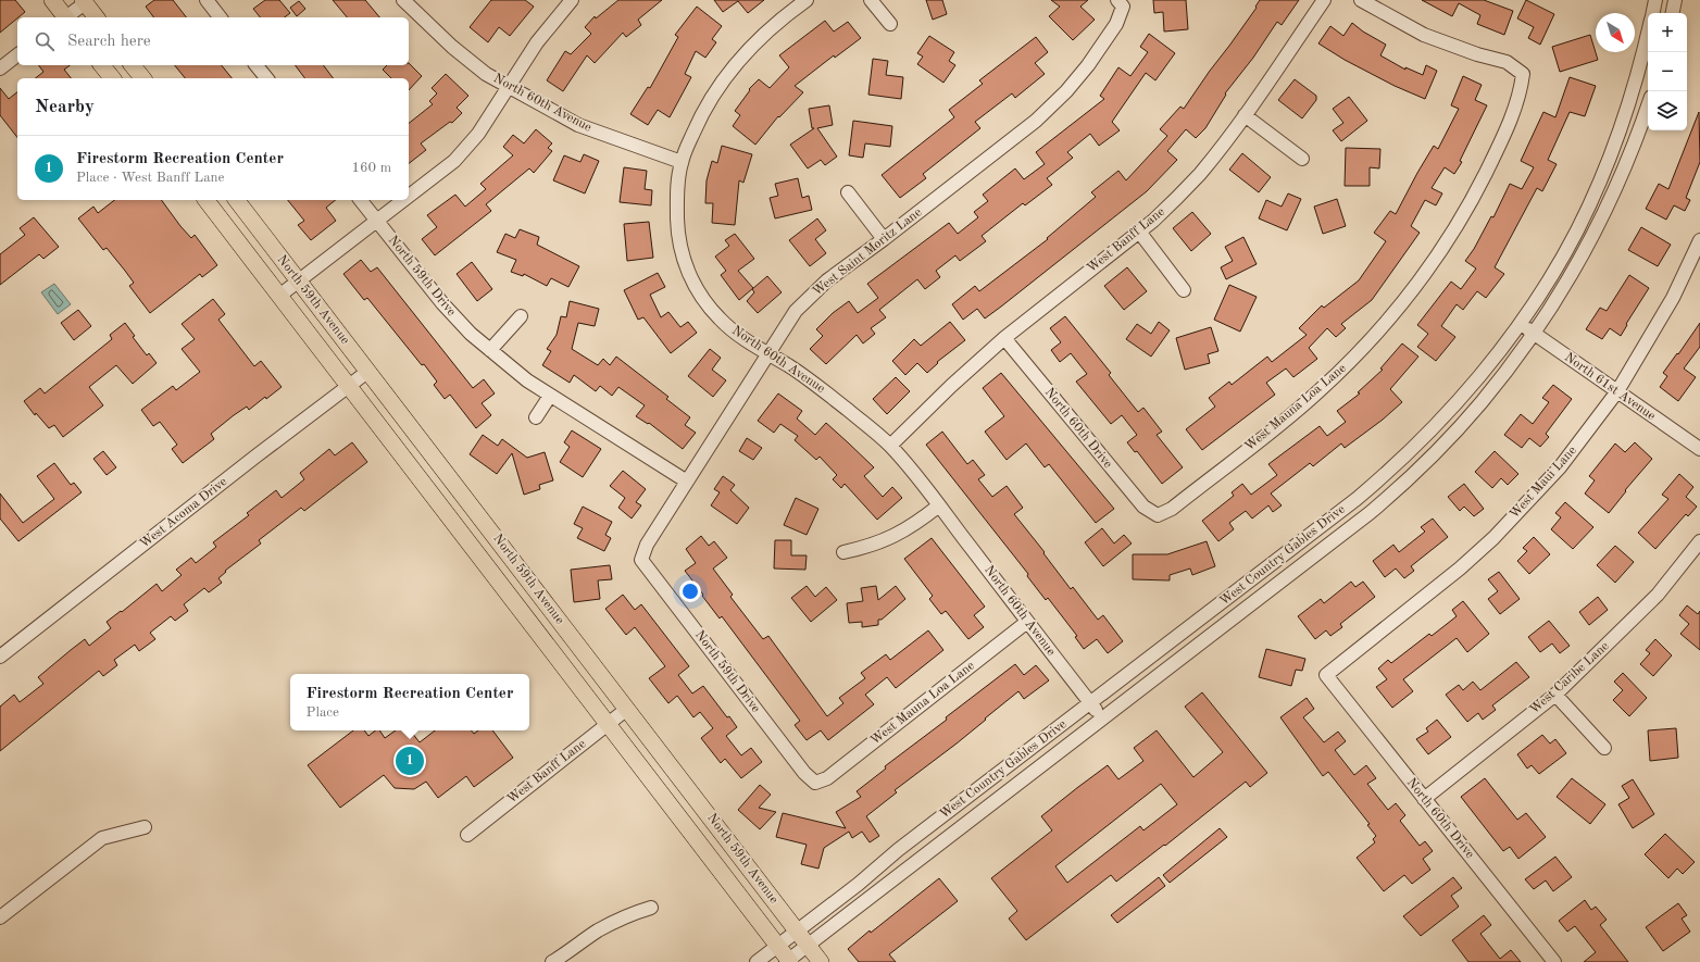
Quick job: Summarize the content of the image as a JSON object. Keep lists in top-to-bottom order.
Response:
{
  "streets": {
    "main road": ["North 59th Avenue"],
    "street": [
      "North 60th Avenue",
      "West Banff Lane",
      "West Saint Moritz Lane",
      "North 59th Drive",
      "North 61st Avenue",
      "West Mauna Loa Lane",
      "North 60th Drive",
      "West Maui Lane",
      "West Acoma Drive",
      "West Country Gables Drive",
      "West Caribe Lane"
    ]
  },
  "crossings": [
    ["North 60th Avenue", "West Banff Lane"],
    ["North 60th Avenue", "West Saint Moritz Lane"],
    ["North 60th Avenue", "West Mauna Loa Lane"],
    ["North 60th Avenue", "West Country Gables Drive"],
    ["West Banff Lane", "North 59th Avenue"],
    ["West Banff Lane", "North 60th Drive"],
    ["West Saint Moritz Lane", "North 59th Drive"],
    ["North 59th Drive", "West Mauna Loa Lane"],
    ["North 59th Avenue", "West Acoma Drive"],
    ["North 59th Avenue", "West Country Gables Drive"],
    ["North 61st Avenue", "West Maui Lane"],
    ["North 61st Avenue", "West Country Gables Drive"],
    ["West Mauna Loa Lane", "North 60th Drive"],
    ["North 60th Drive", "West Maui Lane"],
    ["North 60th Drive", "West Caribe Lane"]
  ],
  "north": "bottom right",
  "page": {
    "map_buttons": ["+", "−"],
    "search": "Search here",
    "heading": "Nearby",
    "list": [
      {
        "mark": "1",
        "name": "Firestorm Recreation Center",
        "note": "Place · West Banff Lane",
        "value": "160 m"
      }
    ],
    "popup": ["Firestorm Recreation Center", "Place"],
    "pins": "1"
  }
}
